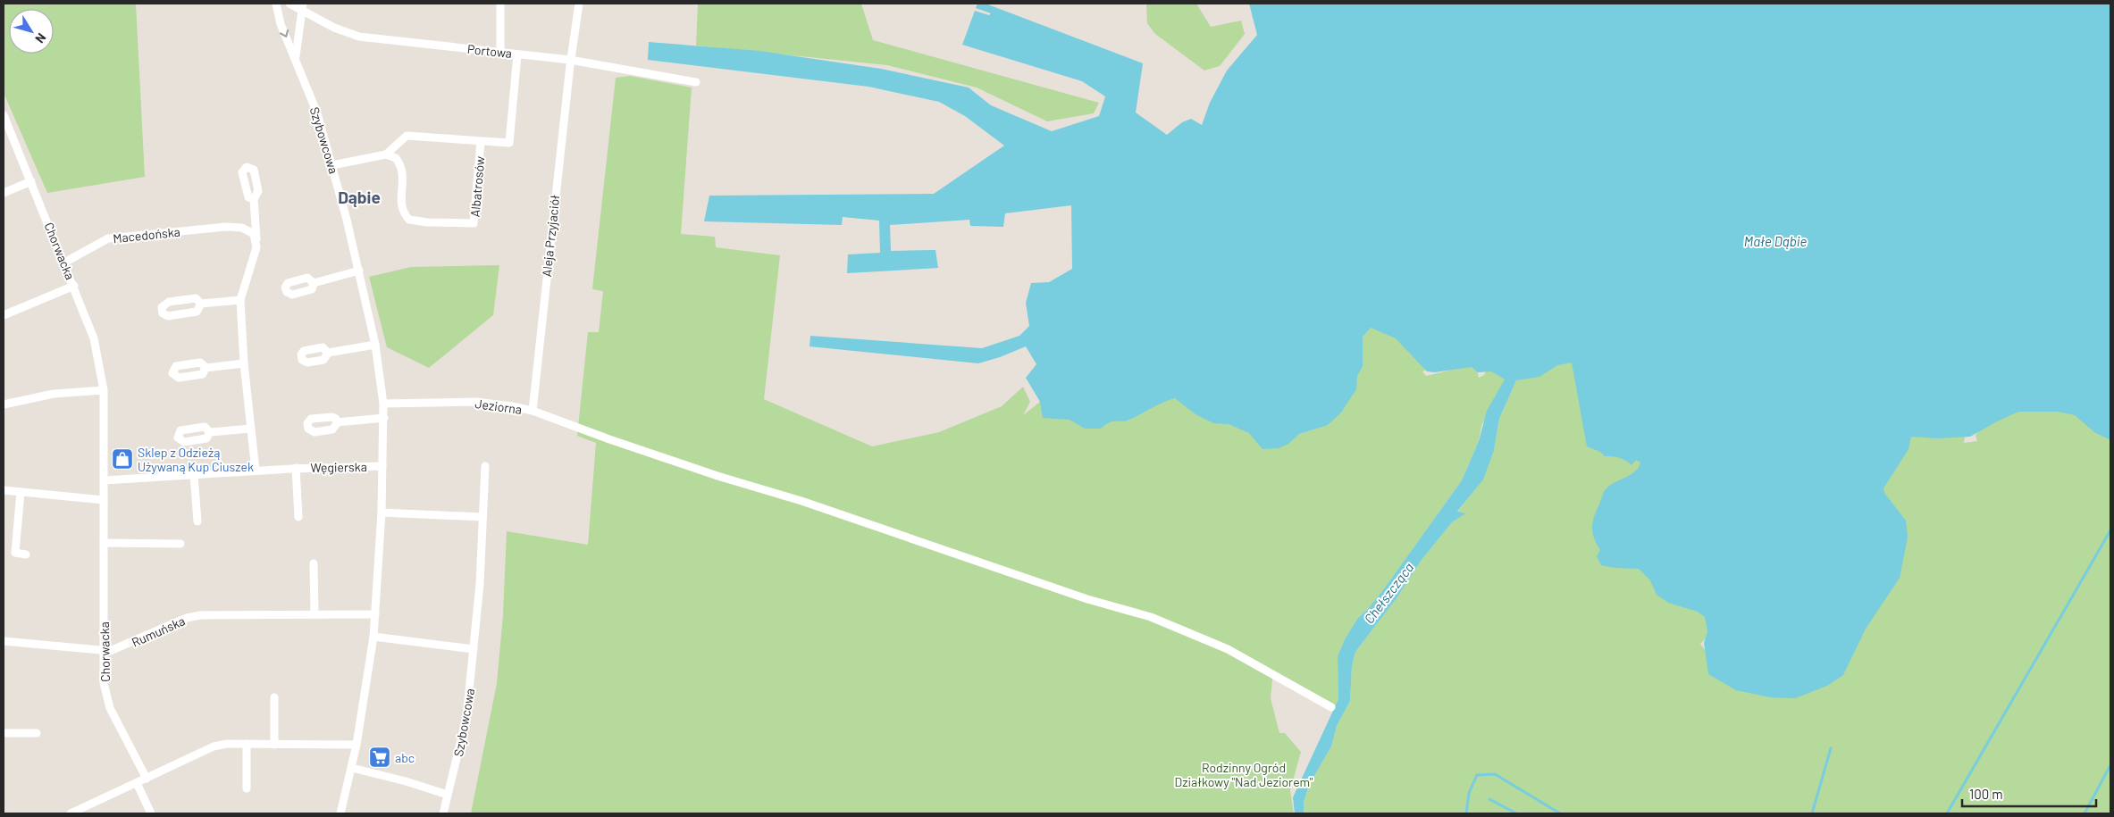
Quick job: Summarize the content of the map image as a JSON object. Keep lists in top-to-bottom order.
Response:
{
  "streets": {
    "street": [
      "Portowa",
      "Szybowcowa",
      "Albatrosów",
      "Macedońska",
      "Aleja Przyjaciół",
      "Chorwacka",
      "Jeziorna",
      "Węgierska",
      "Rumuńska"
    ]
  },
  "crossings": [
    ["Portowa", "Szybowcowa"],
    ["Portowa", "Albatrosów"],
    ["Portowa", "Aleja Przyjaciół"],
    ["Szybowcowa", "Jeziorna"],
    ["Szybowcowa", "Węgierska"],
    ["Szybowcowa", "Rumuńska"],
    ["Macedońska", "Chorwacka"],
    ["Aleja Przyjaciół", "Jeziorna"],
    ["Chorwacka", "Węgierska"],
    ["Chorwacka", "Rumuńska"]
  ],
  "districts": ["Dąbie"],
  "water": ["Małe Dąbie", "Chełszcząca"],
  "parks": ["Rodzinny Ogród Działkowy \"Nad Jeziorem\""],
  "places": {
    "shop": ["Sklep z Odzieżą Używaną Kup Ciuszek"],
    "supermarket": ["abc"]
  },
  "scale_bar": "100 m",
  "north": "bottom right"
}
